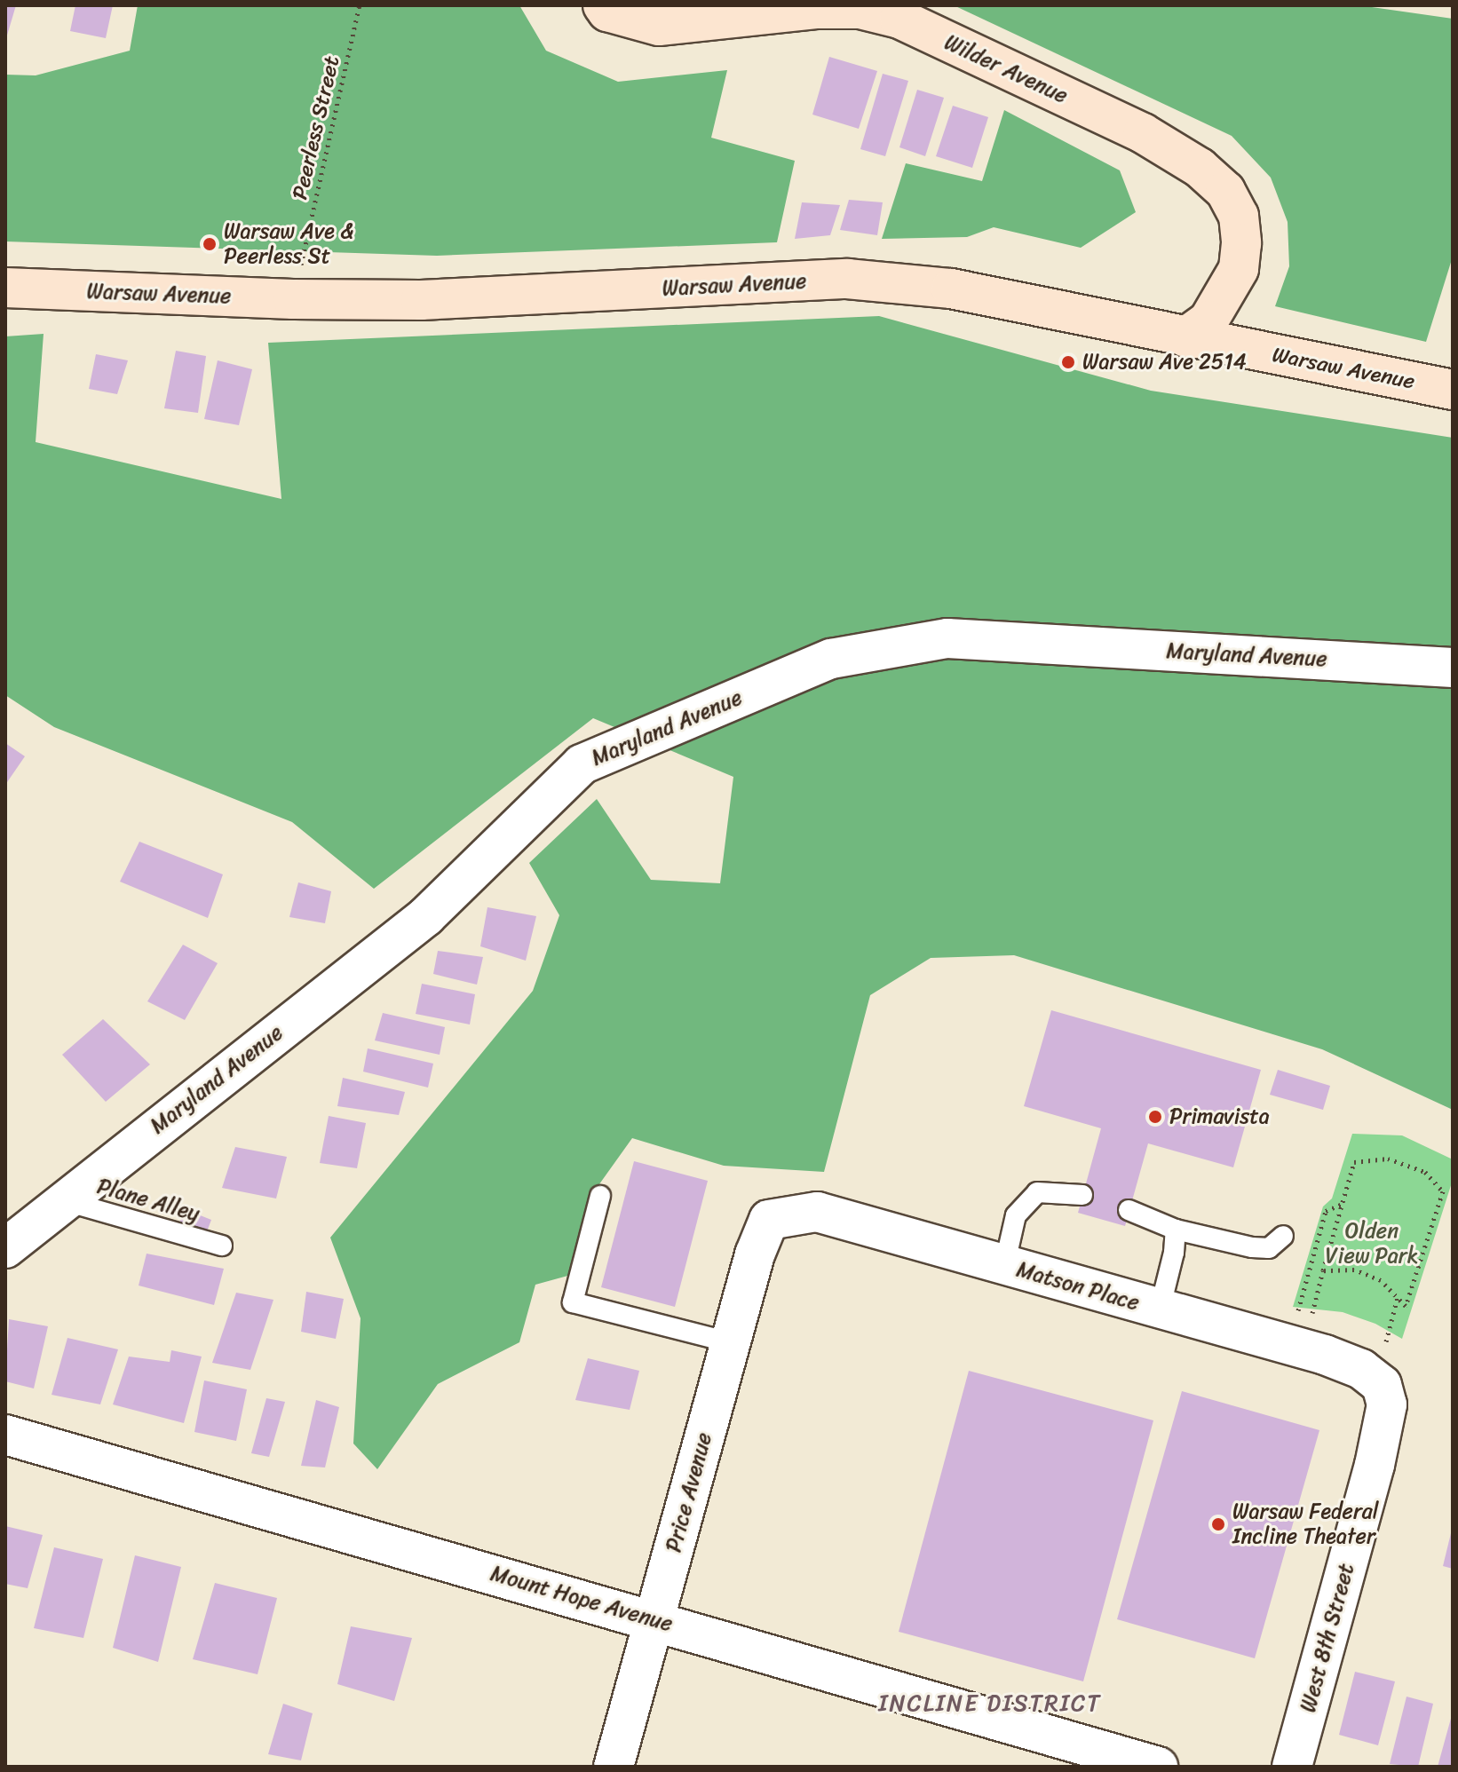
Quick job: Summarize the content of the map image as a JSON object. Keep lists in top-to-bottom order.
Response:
{
  "streets": {
    "main road": ["Wilder Avenue", "Warsaw Avenue"],
    "street": [
      "Maryland Avenue",
      "Matson Place",
      "Price Avenue",
      "Mount Hope Avenue",
      "West 8th Street"
    ],
    "lane": ["Plane Alley"],
    "path": ["Peerless Street"]
  },
  "crossings": [
    ["Wilder Avenue", "Warsaw Avenue"],
    ["Peerless Street", "Warsaw Avenue"],
    ["Maryland Avenue", "Plane Alley"],
    ["Matson Place", "Price Avenue"],
    ["Matson Place", "West 8th Street"],
    ["Price Avenue", "Mount Hope Avenue"]
  ],
  "districts": ["INCLINE DISTRICT"],
  "parks": ["Olden View Park"],
  "places": [
    "Warsaw Ave & Peerless St",
    "Warsaw Ave 2514",
    "Primavista",
    "Warsaw Federal Incline Theater"
  ]
}
